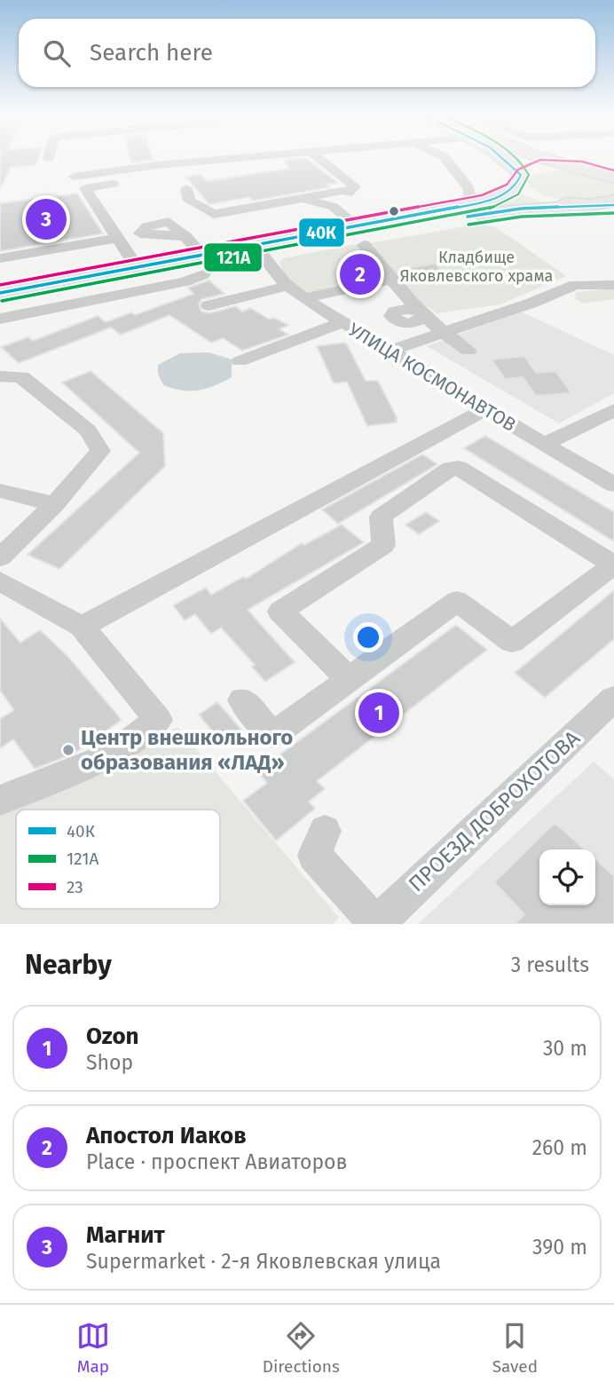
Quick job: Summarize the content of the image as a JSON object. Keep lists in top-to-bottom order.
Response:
{
  "streets": {
    "street": ["УЛИЦА КОСМОНАВТОВ", "ПРОЕЗД ДОБРОХОТОВА"]
  },
  "parks": ["Кладбище Яковлевского храма"],
  "places": ["Центр внешкольного образования «ЛАД»"],
  "lines": ["transit line 40К", "transit line 121А", "transit line 23"],
  "legend": ["40К", "121А", "23"],
  "page": {
    "search": "Search here",
    "pins": ["3", "2", "1"],
    "heading": ["Nearby", "3 results"],
    "list": [
      {
        "mark": "1",
        "name": "Ozon",
        "note": "Shop",
        "value": "30 m"
      },
      {
        "mark": "2",
        "name": "Апостол Иаков",
        "note": "Place · проспект Авиаторов",
        "value": "260 m"
      },
      {
        "mark": "3",
        "name": "Магнит",
        "note": "Supermarket · 2-я Яковлевская улица",
        "value": "390 m"
      }
    ],
    "nav": ["Map", "Directions", "Saved"]
  }
}
